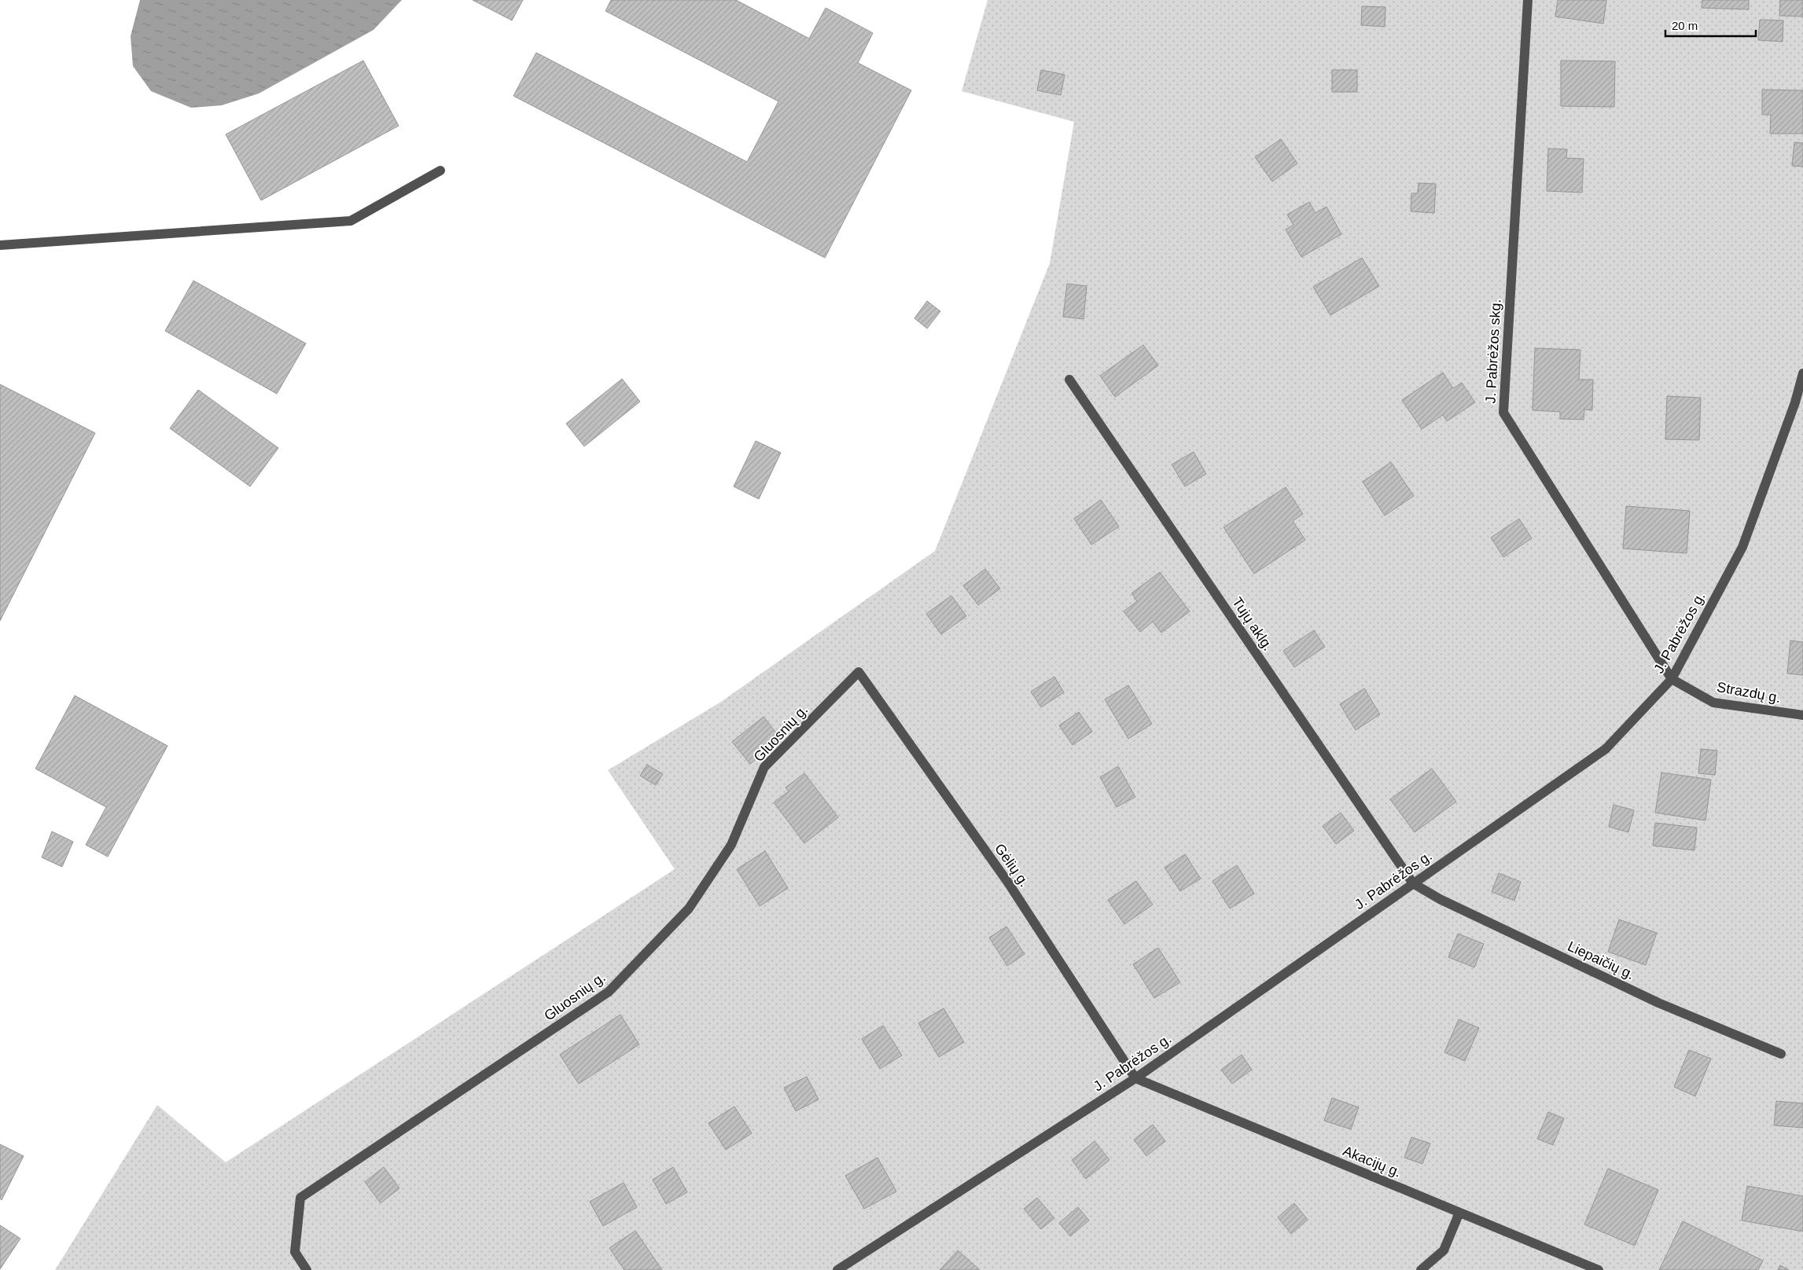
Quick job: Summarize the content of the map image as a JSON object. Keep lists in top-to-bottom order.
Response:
{
  "streets": {
    "street": [
      "J. Pabrėžos skg.",
      "Tujų aklg.",
      "J. Pabrėžos g.",
      "Strazdų g.",
      "Gluosnių g.",
      "Gėlių g.",
      "Liepaičių g.",
      "Akacijų g."
    ]
  },
  "crossings": [
    ["J. Pabrėžos skg.", "J. Pabrėžos g."],
    ["J. Pabrėžos skg.", "Strazdų g."],
    ["Tujų aklg.", "J. Pabrėžos g."],
    ["Tujų aklg.", "Liepaičių g."],
    ["J. Pabrėžos g.", "Strazdų g."],
    ["J. Pabrėžos g.", "Gėlių g."],
    ["J. Pabrėžos g.", "Liepaičių g."],
    ["J. Pabrėžos g.", "Akacijų g."],
    ["Gluosnių g.", "Gėlių g."],
    ["Gėlių g.", "Akacijų g."]
  ],
  "scale_bar": "20 m"
}
